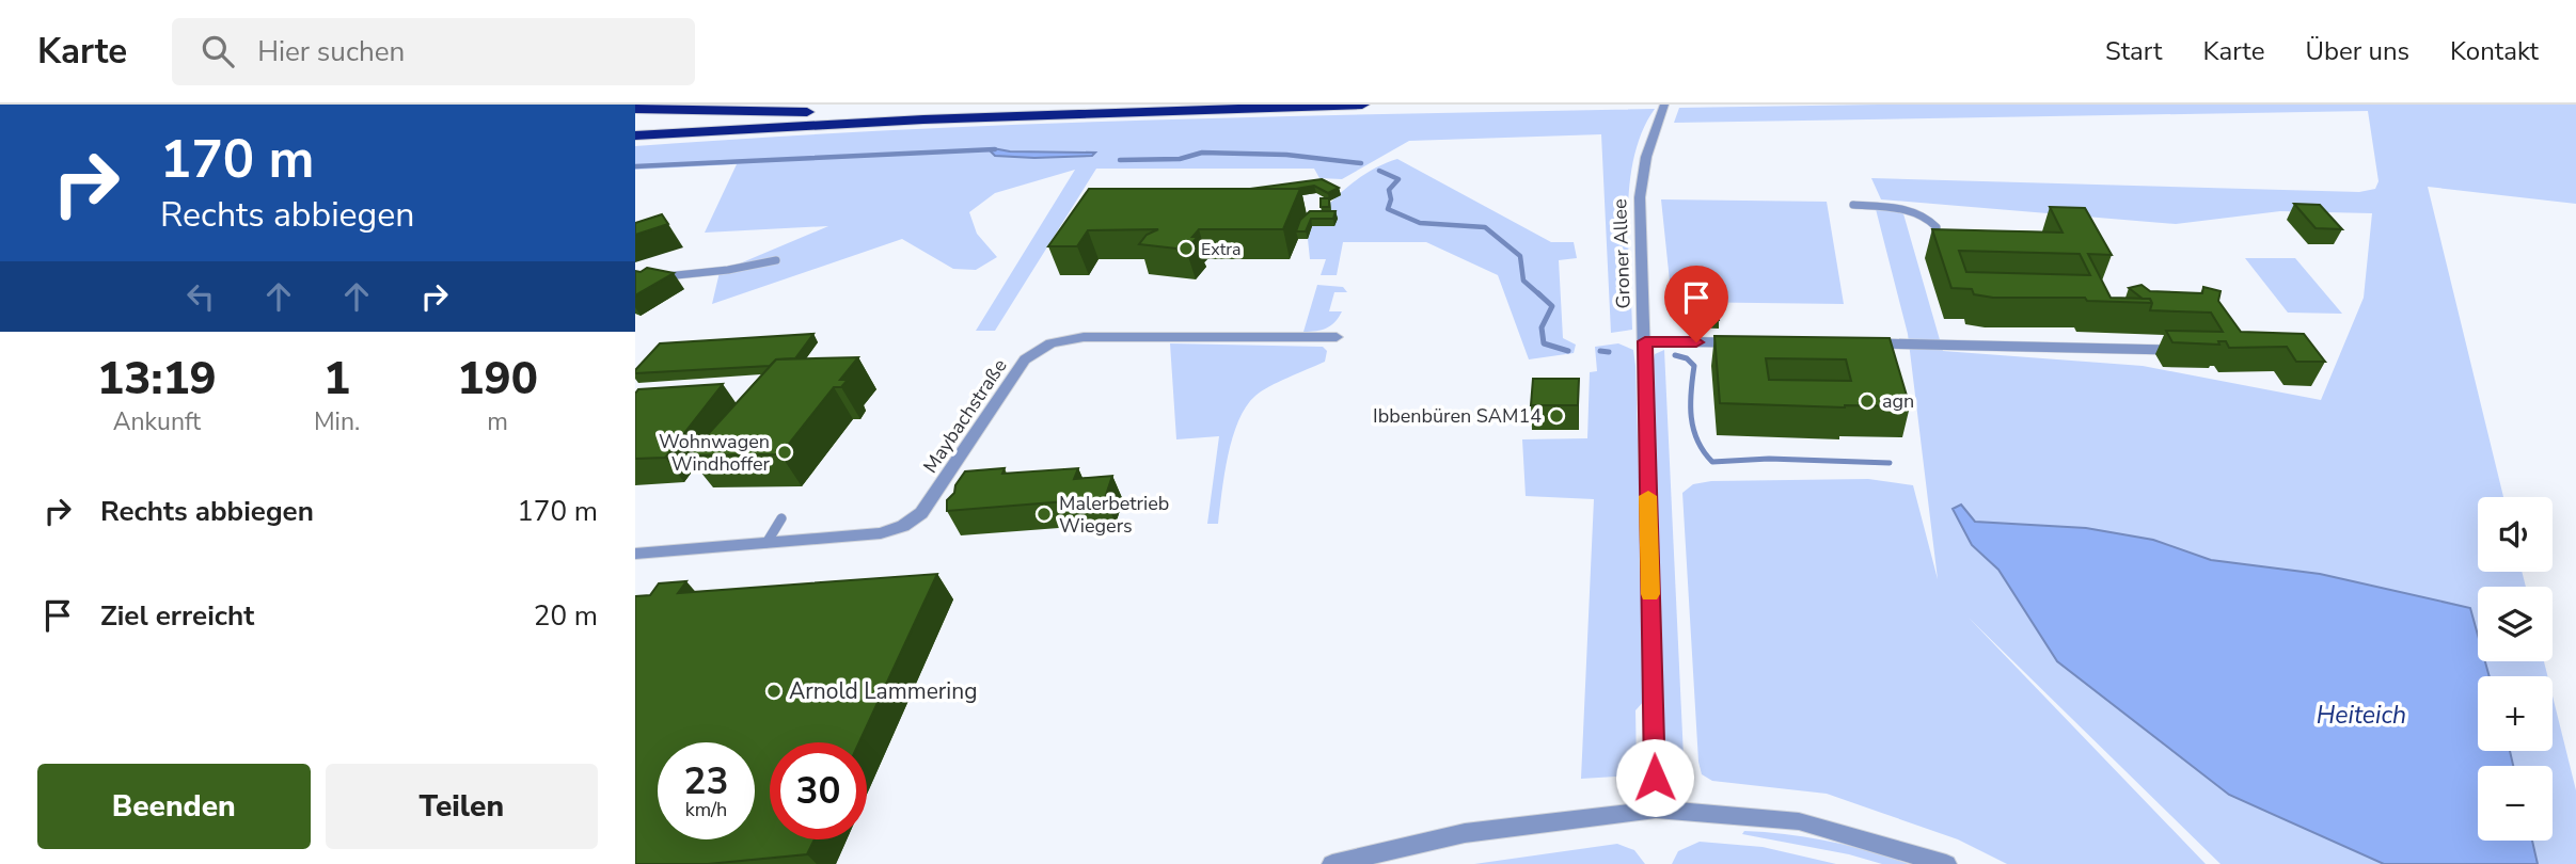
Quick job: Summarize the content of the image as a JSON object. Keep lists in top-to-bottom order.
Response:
{
  "streets": {
    "street": ["Groner Allee", "Maybachstraße"]
  },
  "water": ["Heiteich"],
  "places": [
    "Extra",
    "agn",
    "Ibbenbüren SAM14",
    "Wohnwagen Windhoffer",
    "Malerbetrieb Wiegers",
    "Arnold Lammering"
  ],
  "page": {
    "header": "Karte",
    "search": "Hier suchen",
    "nav": [
      "Start",
      "Karte",
      "Über uns",
      "Kontakt"
    ],
    "turn": ["170 m", "Rechts abbiegen"],
    "eta": [
      "13:19",
      "Ankunft",
      "1",
      "Min.",
      "190",
      "m"
    ],
    "list": [
      {
        "name": "Rechts abbiegen",
        "value": "170 m"
      },
      {
        "name": "Ziel erreicht",
        "value": "20 m"
      }
    ],
    "map_buttons": ["+", "−"],
    "speed": "23 km/h",
    "limit": "30",
    "buttons": ["Beenden", "Teilen"]
  }
}
